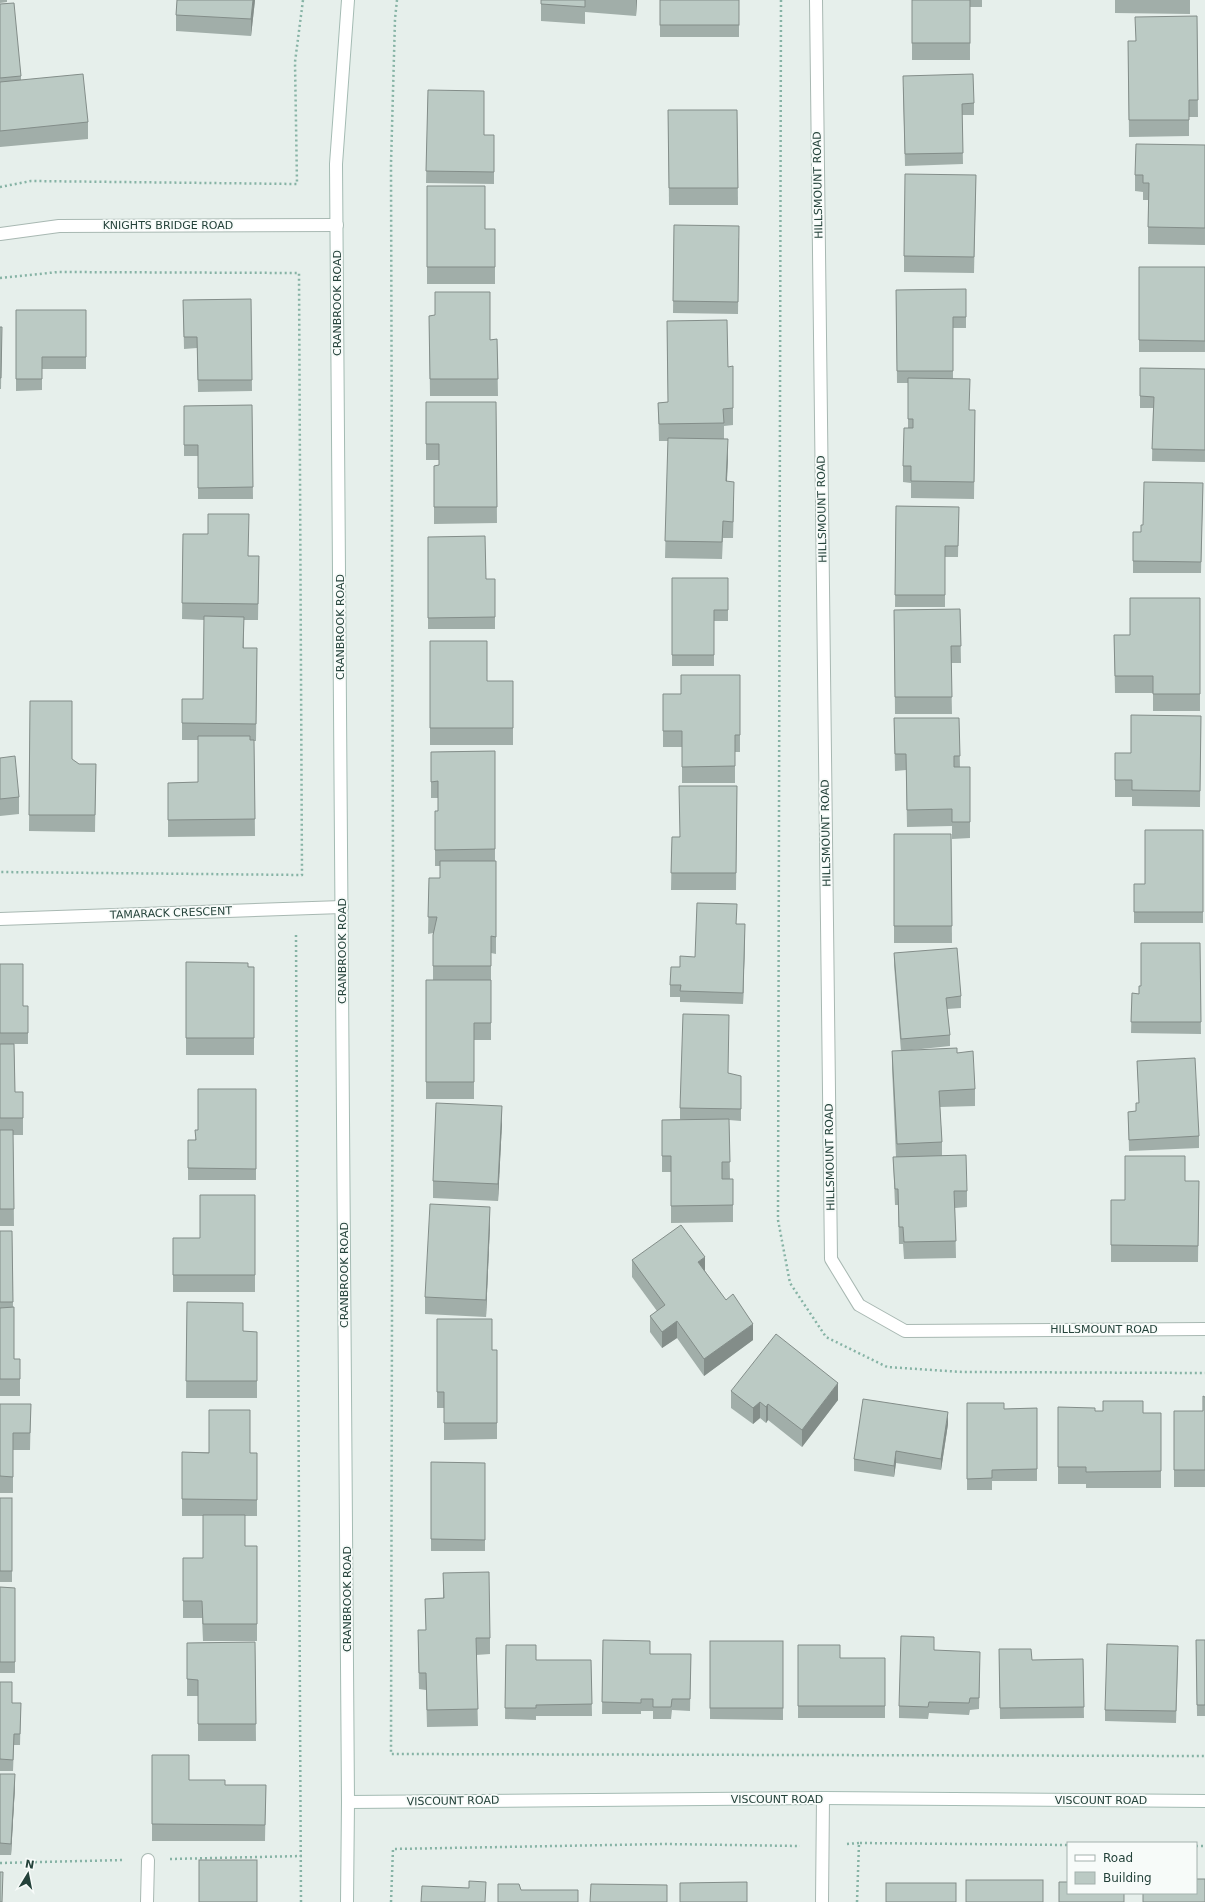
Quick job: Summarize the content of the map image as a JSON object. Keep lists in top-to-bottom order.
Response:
{
  "streets": {
    "street": [
      "HILLSMOUNT ROAD",
      "KNIGHTS BRIDGE ROAD",
      "CRANBROOK ROAD",
      "TAMARACK CRESCENT",
      "VISCOUNT ROAD"
    ]
  },
  "crossings": [
    ["KNIGHTS BRIDGE ROAD", "CRANBROOK ROAD"],
    ["CRANBROOK ROAD", "TAMARACK CRESCENT"],
    ["CRANBROOK ROAD", "VISCOUNT ROAD"]
  ],
  "legend": ["Road", "Building"],
  "north": "top"
}
